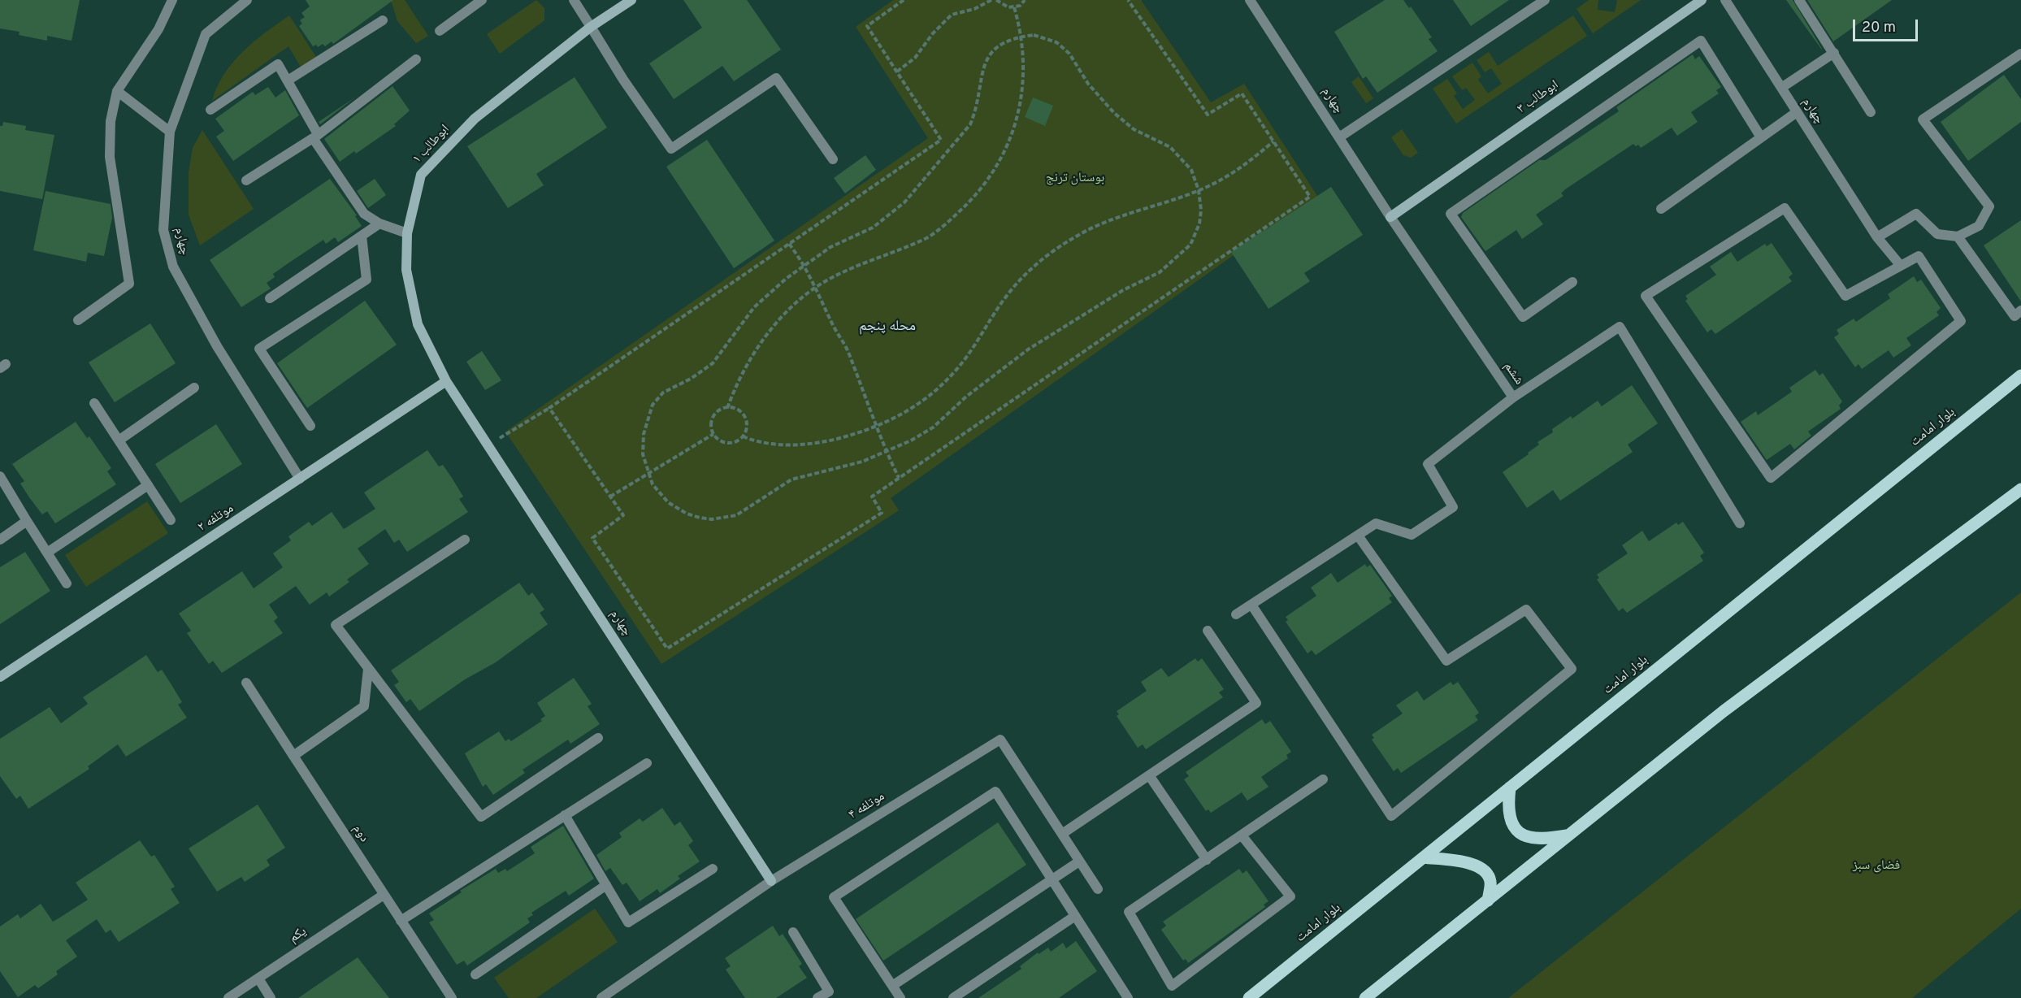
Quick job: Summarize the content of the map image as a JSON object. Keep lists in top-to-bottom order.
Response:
{
  "streets": {
    "main road": ["بلوار امامت"],
    "street": [
      "ابوطالب ۳",
      "چهارم",
      "ابوطالب ۱",
      "ششم",
      "موتلفه ۲",
      "موتلفه ۴",
      "دوم",
      "یکم"
    ]
  },
  "crossings": [
    ["ابوطالب ۳", "چهارم"],
    ["ابوطالب ۳", "ششم"],
    ["چهارم", "ابوطالب ۱"],
    ["چهارم", "ششم"],
    ["چهارم", "موتلفه ۲"],
    ["چهارم", "موتلفه ۴"],
    ["ابوطالب ۱", "موتلفه ۲"],
    ["دوم", "یکم"]
  ],
  "districts": ["محله پنجم"],
  "parks": ["بوستان ترنج", "فضای سبز"],
  "scale_bar": "20 m"
}
